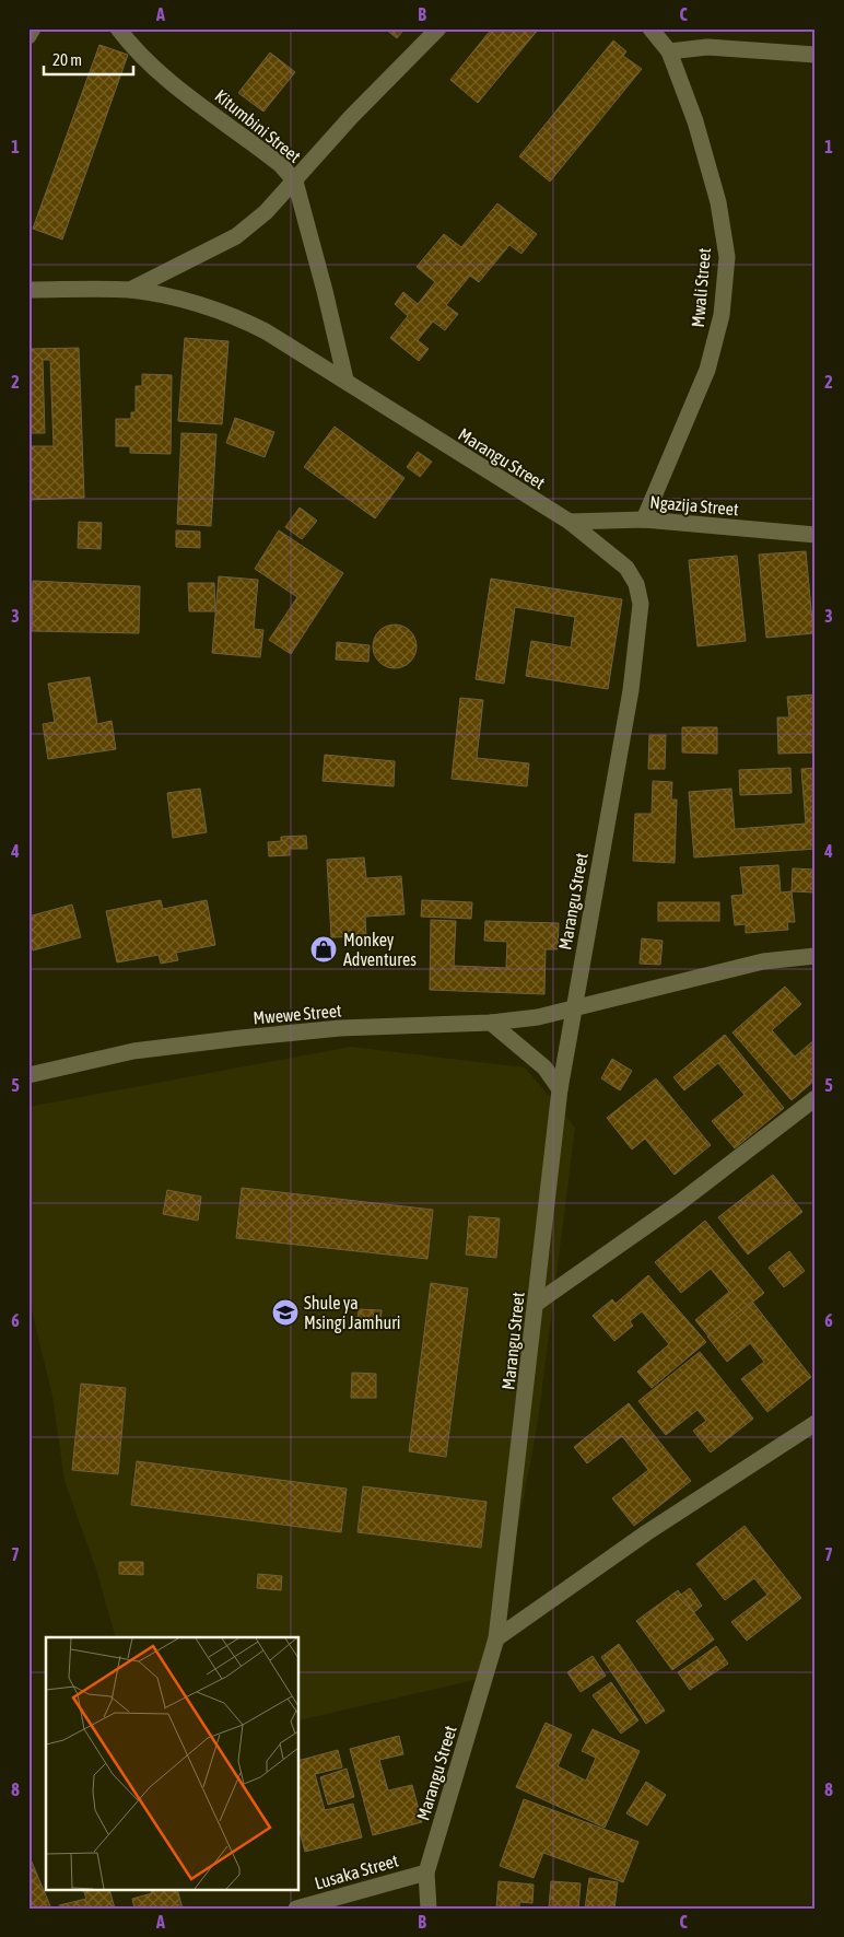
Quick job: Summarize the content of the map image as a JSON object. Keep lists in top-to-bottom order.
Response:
{
  "streets": {
    "street": [
      "Kitumbini Street",
      "Mwali Street",
      "Marangu Street",
      "Ngazija Street",
      "Mwewe Street",
      "Lusaka Street"
    ]
  },
  "crossings": [
    ["Kitumbini Street", "Marangu Street"],
    ["Mwali Street", "Ngazija Street"],
    ["Marangu Street", "Ngazija Street"],
    ["Marangu Street", "Mwewe Street"],
    ["Marangu Street", "Lusaka Street"]
  ],
  "places": {
    "shop": ["Monkey Adventures"],
    "school or university": ["Shule ya Msingi Jamhuri"]
  },
  "scale_bar": "20 m",
  "grid": {
    "columns": ["A", "B", "C"],
    "rows": [
      "1",
      "2",
      "3",
      "4",
      "5",
      "6",
      "7",
      "8"
    ]
  }
}
